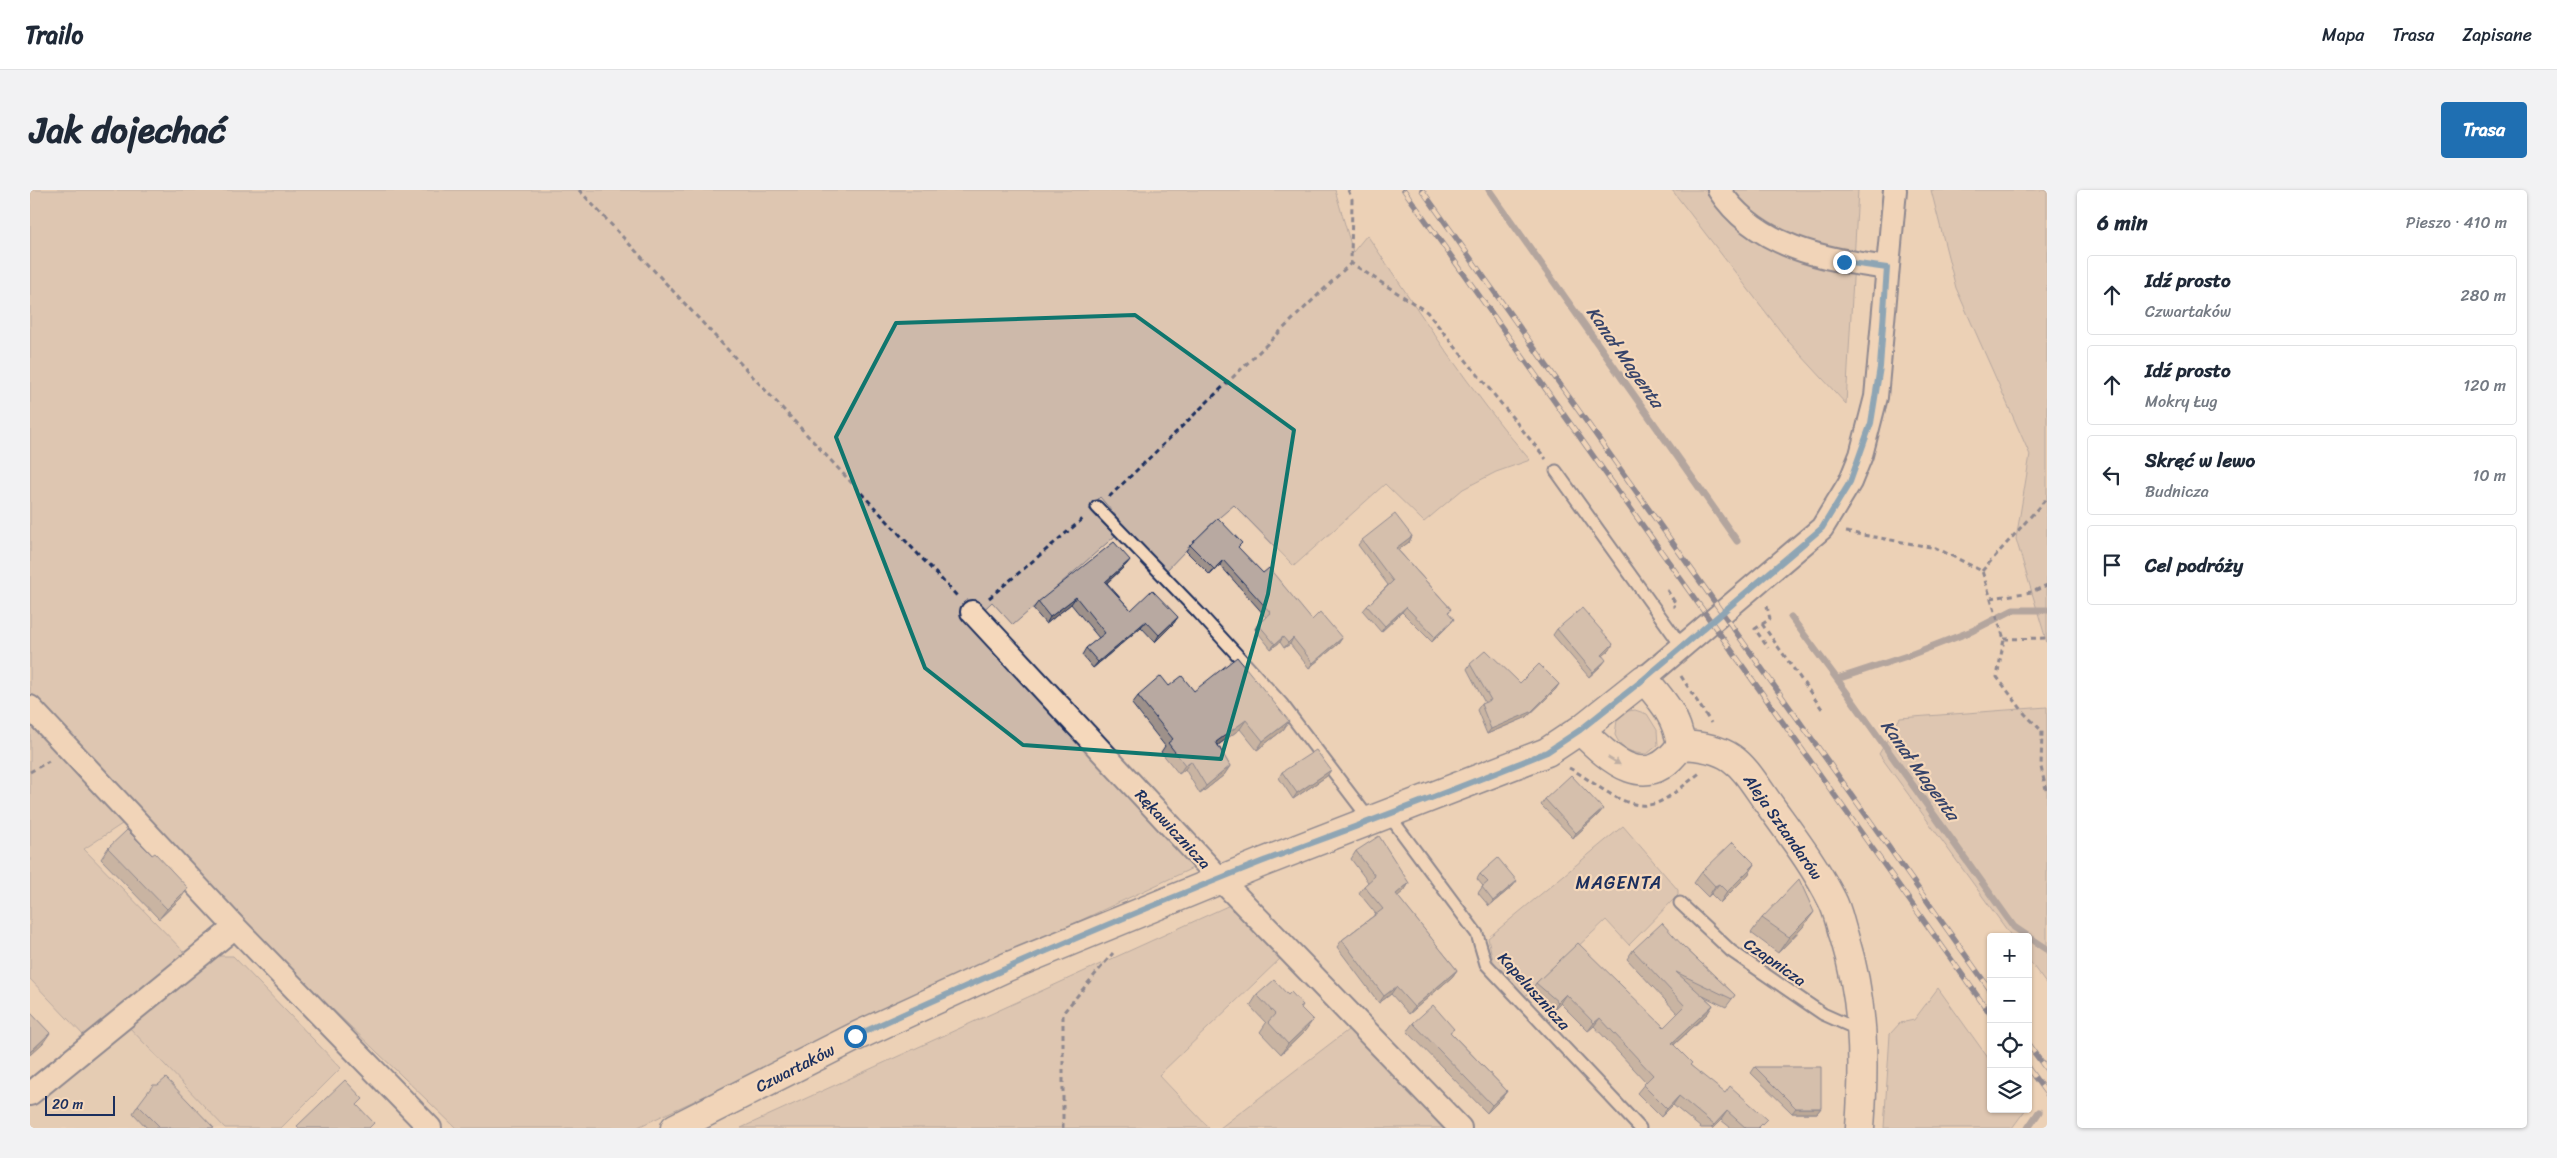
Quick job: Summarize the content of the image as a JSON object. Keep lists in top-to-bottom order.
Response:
{
  "streets": {
    "street": ["Aleja Sztandarów", "Rękawicznicza", "Czwartaków"],
    "lane": ["Czapnicza", "Kapelusznicza"]
  },
  "crossings": [
    ["Aleja Sztandarów", "Czapnicza"],
    ["Rękawicznicza", "Czwartaków"],
    ["Kapelusznicza", "Czwartaków"]
  ],
  "districts": ["MAGENTA"],
  "water": ["Kanał Magenta"],
  "scale_bar": "20 m",
  "page": {
    "header": "Trailo",
    "nav": ["Mapa", "Trasa", "Zapisane"],
    "title": "Jak dojechać",
    "buttons": "Trasa",
    "heading": ["6 min", "Pieszo · 410 m"],
    "list": [
      ["Idź prosto", "Czwartaków", "280 m"],
      ["Idź prosto", "Mokry Ług", "120 m"],
      ["Skręć w lewo", "Budnicza", "10 m"],
      "Cel podróży"
    ],
    "map_buttons": ["+", "−"],
    "scale": "20 m"
  }
}
